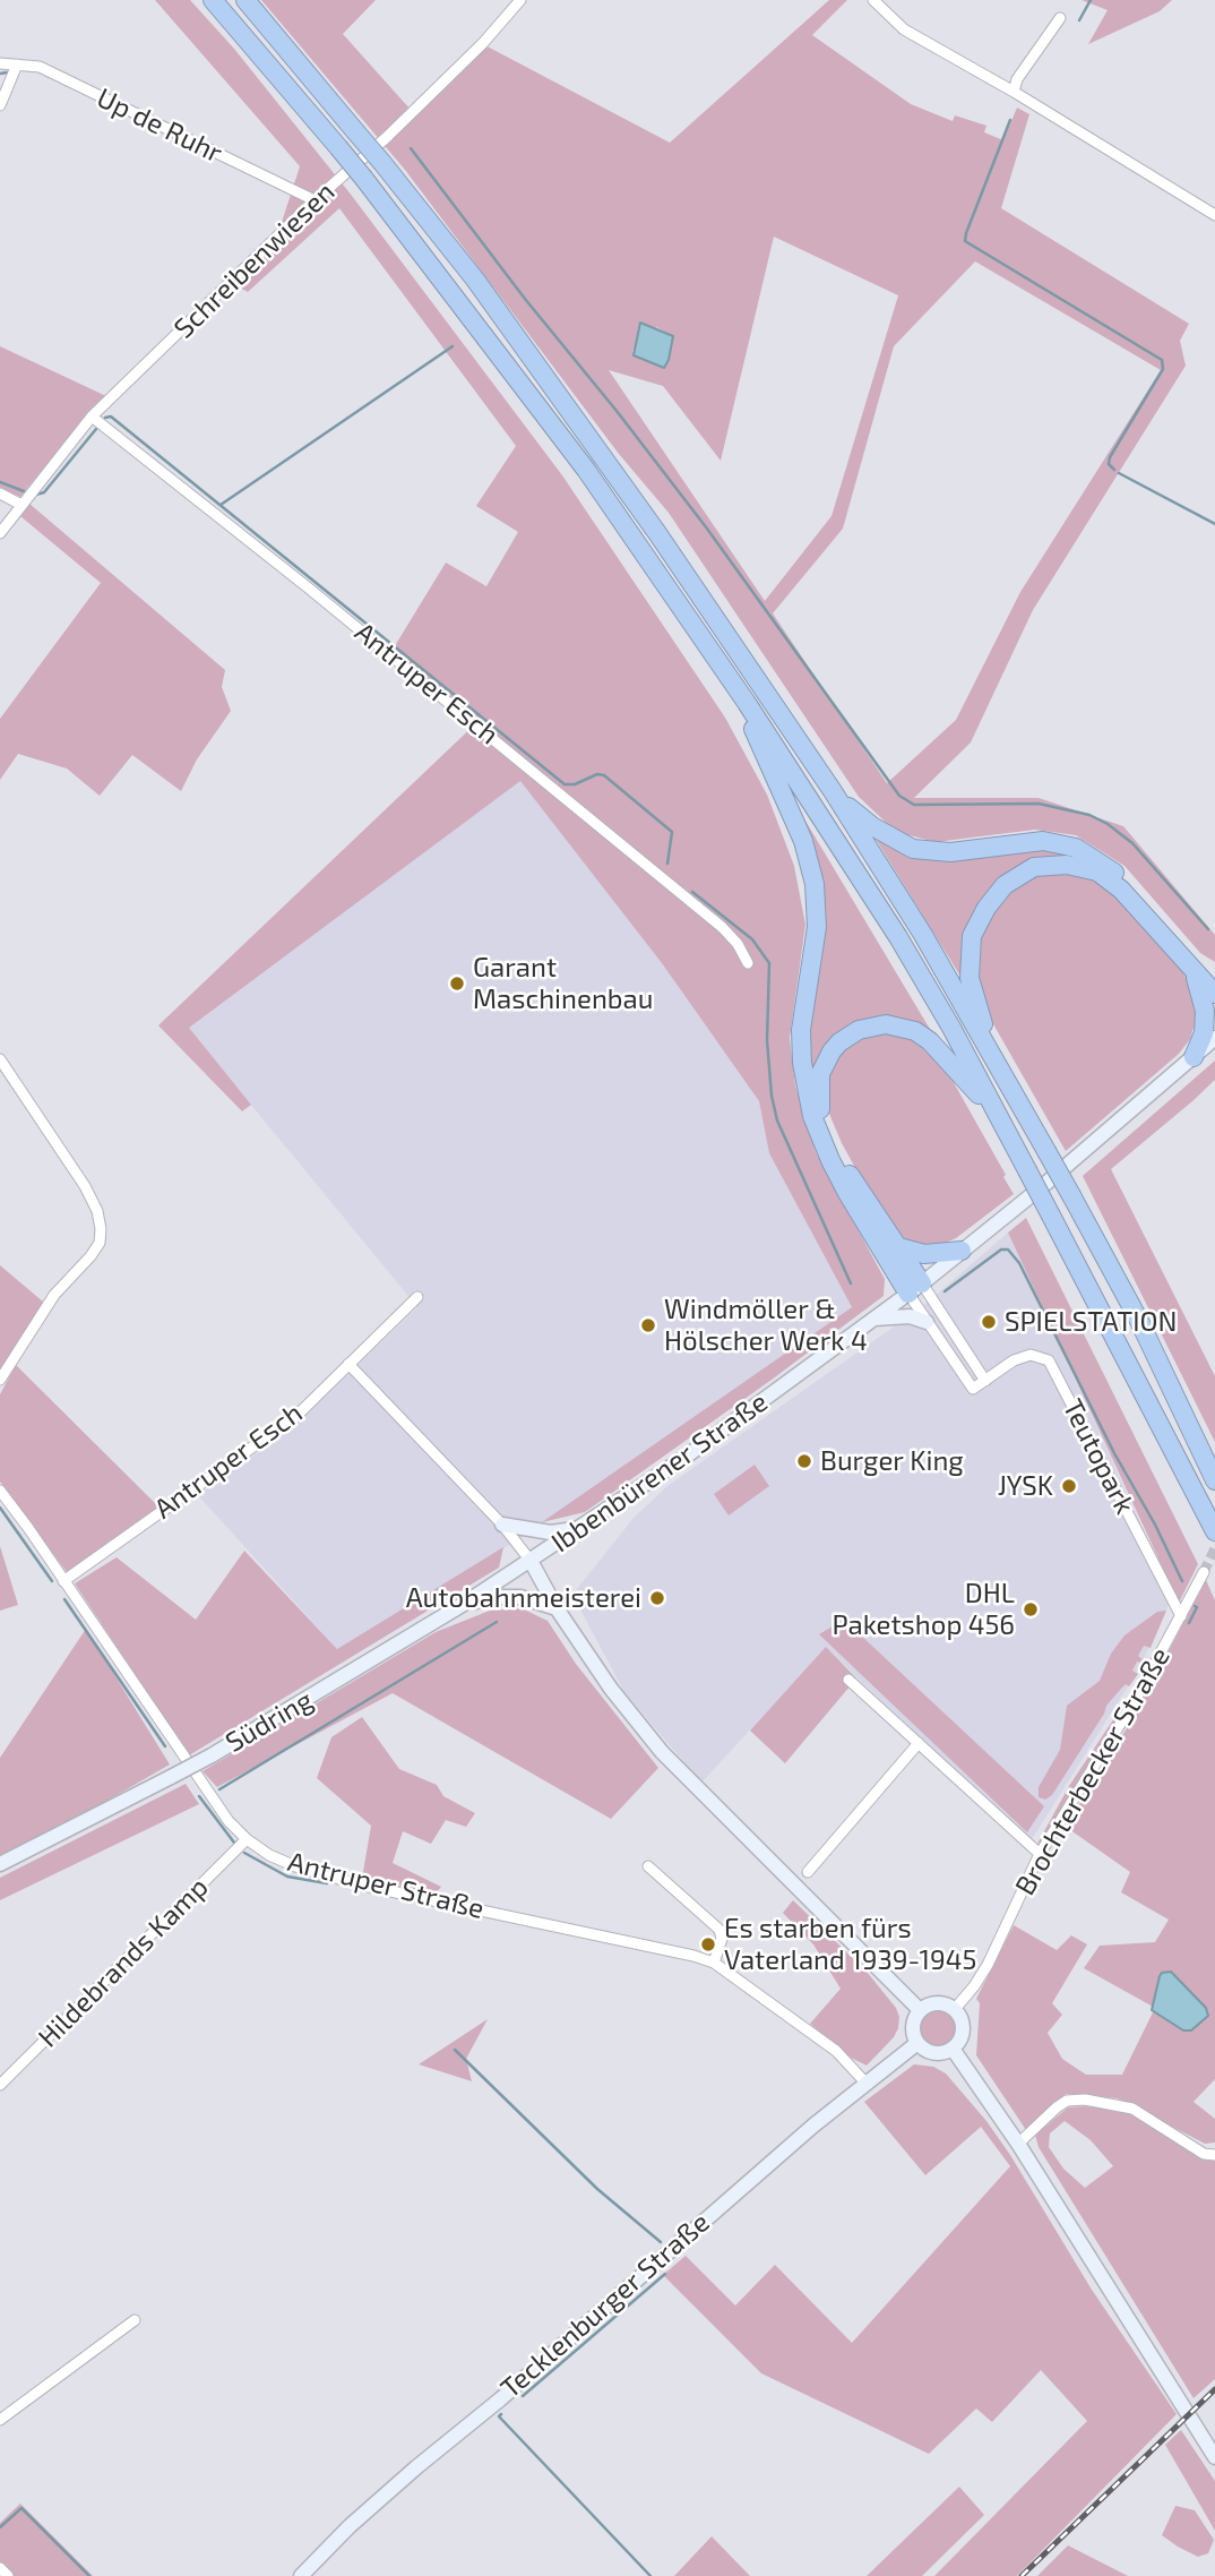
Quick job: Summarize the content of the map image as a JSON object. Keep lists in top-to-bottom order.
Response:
{
  "streets": {
    "main road": ["Ibbenbürener Straße", "Südring", "Tecklenburger Straße"],
    "street": [
      "Up de Ruhr",
      "Schreibenwiesen",
      "Antruper Esch",
      "Teutopark",
      "Brochterbecker Straße",
      "Antruper Straße",
      "Hildebrands Kamp"
    ]
  },
  "crossings": [
    ["Up de Ruhr", "Schreibenwiesen"],
    ["Schreibenwiesen", "Antruper Esch"],
    ["Antruper Esch", "Antruper Straße"],
    ["Teutopark", "Ibbenbürener Straße"],
    ["Teutopark", "Brochterbecker Straße"],
    ["Ibbenbürener Straße", "Südring"],
    ["Ibbenbürener Straße", "Brochterbecker Straße"],
    ["Ibbenbürener Straße", "Tecklenburger Straße"],
    ["Brochterbecker Straße", "Tecklenburger Straße"],
    ["Antruper Straße", "Hildebrands Kamp"],
    ["Antruper Straße", "Tecklenburger Straße"]
  ],
  "places": [
    "Garant Maschinenbau",
    "SPIELSTATION",
    "Windmöller & Hölscher Werk 4",
    "Burger King",
    "JYSK",
    "Autobahnmeisterei",
    "DHL Paketshop 456",
    "Es starben fürs Vaterland 1939-1945"
  ]
}
